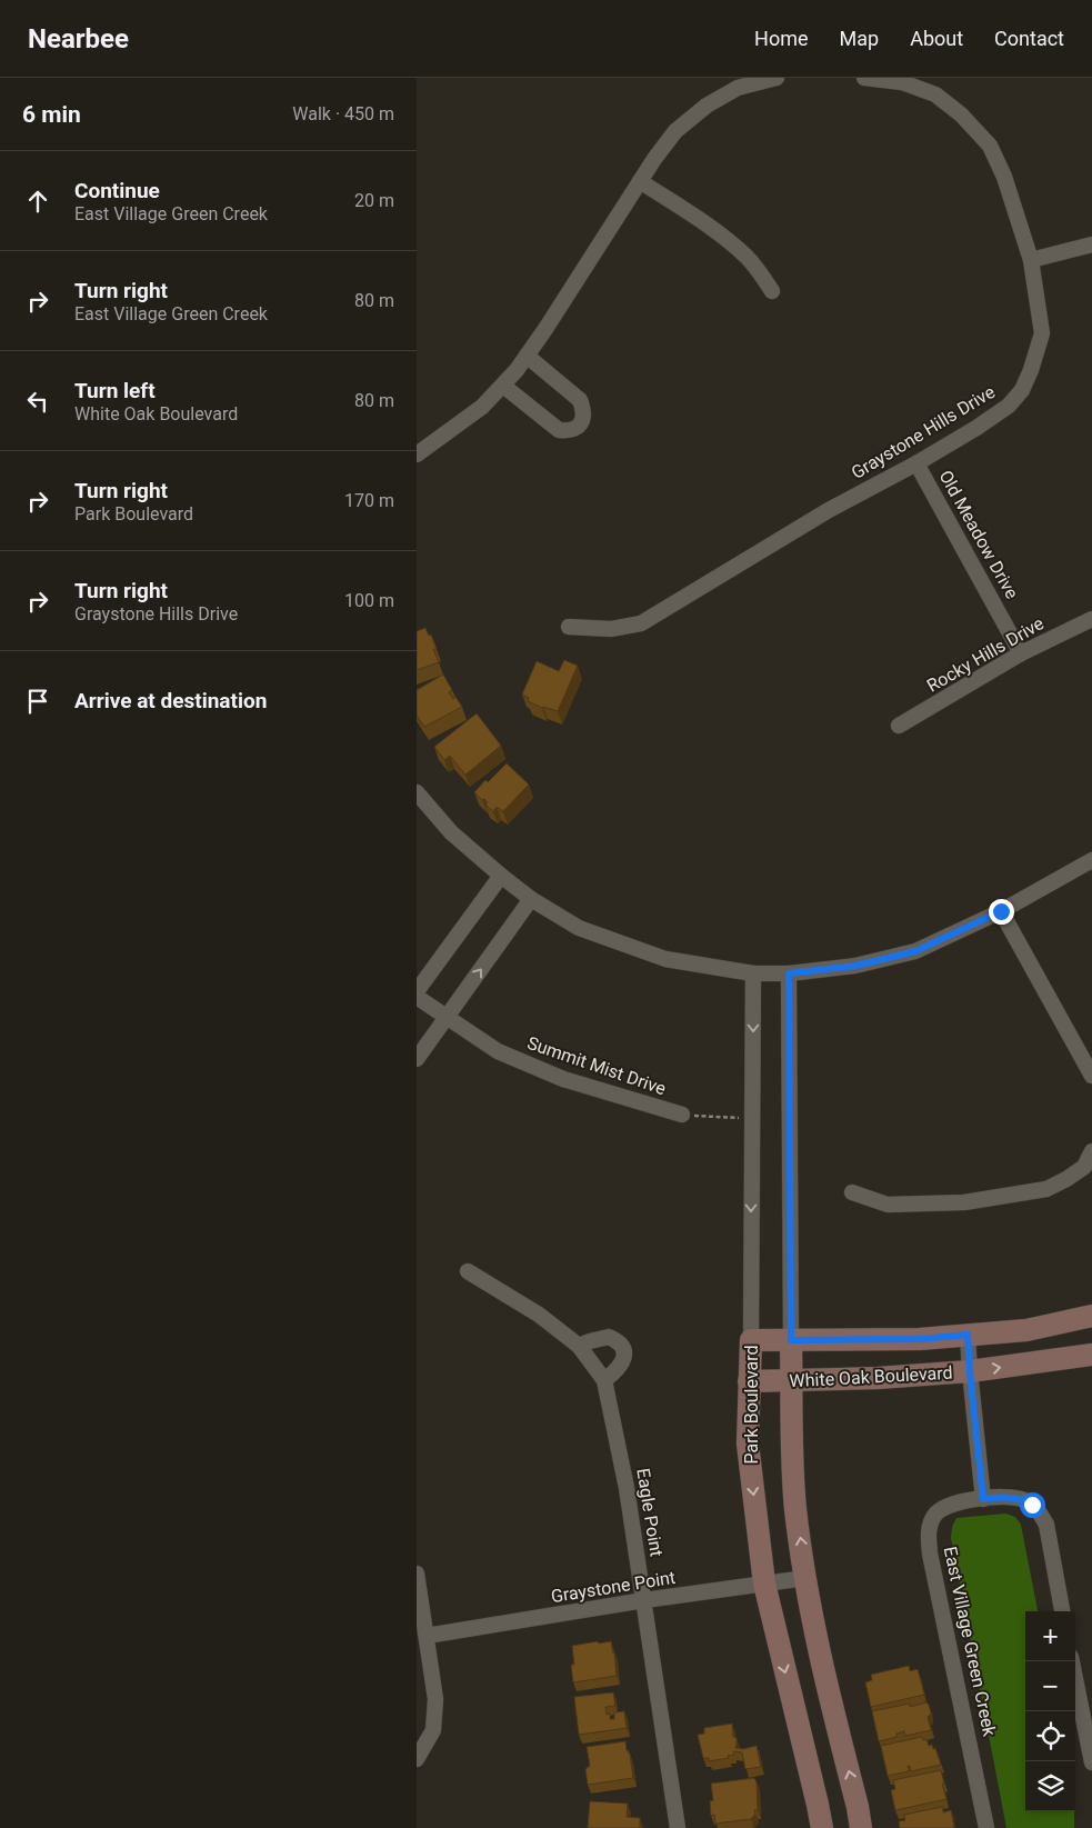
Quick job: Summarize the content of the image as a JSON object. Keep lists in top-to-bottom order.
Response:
{
  "streets": {
    "street": [
      "Graystone Hills Drive",
      "Old Meadow Drive",
      "Rocky Hills Drive",
      "Summit Mist Drive",
      "White Oak Boulevard",
      "Park Boulevard",
      "Eagle Point",
      "Graystone Point",
      "East Village Green Creek"
    ]
  },
  "crossings": [
    ["Graystone Hills Drive", "Old Meadow Drive"],
    ["Old Meadow Drive", "Rocky Hills Drive"],
    ["White Oak Boulevard", "Park Boulevard"],
    ["Park Boulevard", "Graystone Point"],
    ["Eagle Point", "Graystone Point"]
  ],
  "page": {
    "header": "Nearbee",
    "nav": [
      "Home",
      "Map",
      "About",
      "Contact"
    ],
    "heading": ["6 min", "Walk · 450 m"],
    "list": [
      ["Continue", "East Village Green Creek", "20 m"],
      ["Turn right", "East Village Green Creek", "80 m"],
      ["Turn left", "White Oak Boulevard", "80 m"],
      ["Turn right", "Park Boulevard", "170 m"],
      ["Turn right", "Graystone Hills Drive", "100 m"],
      "Arrive at destination"
    ],
    "map_buttons": ["+", "−"]
  }
}
